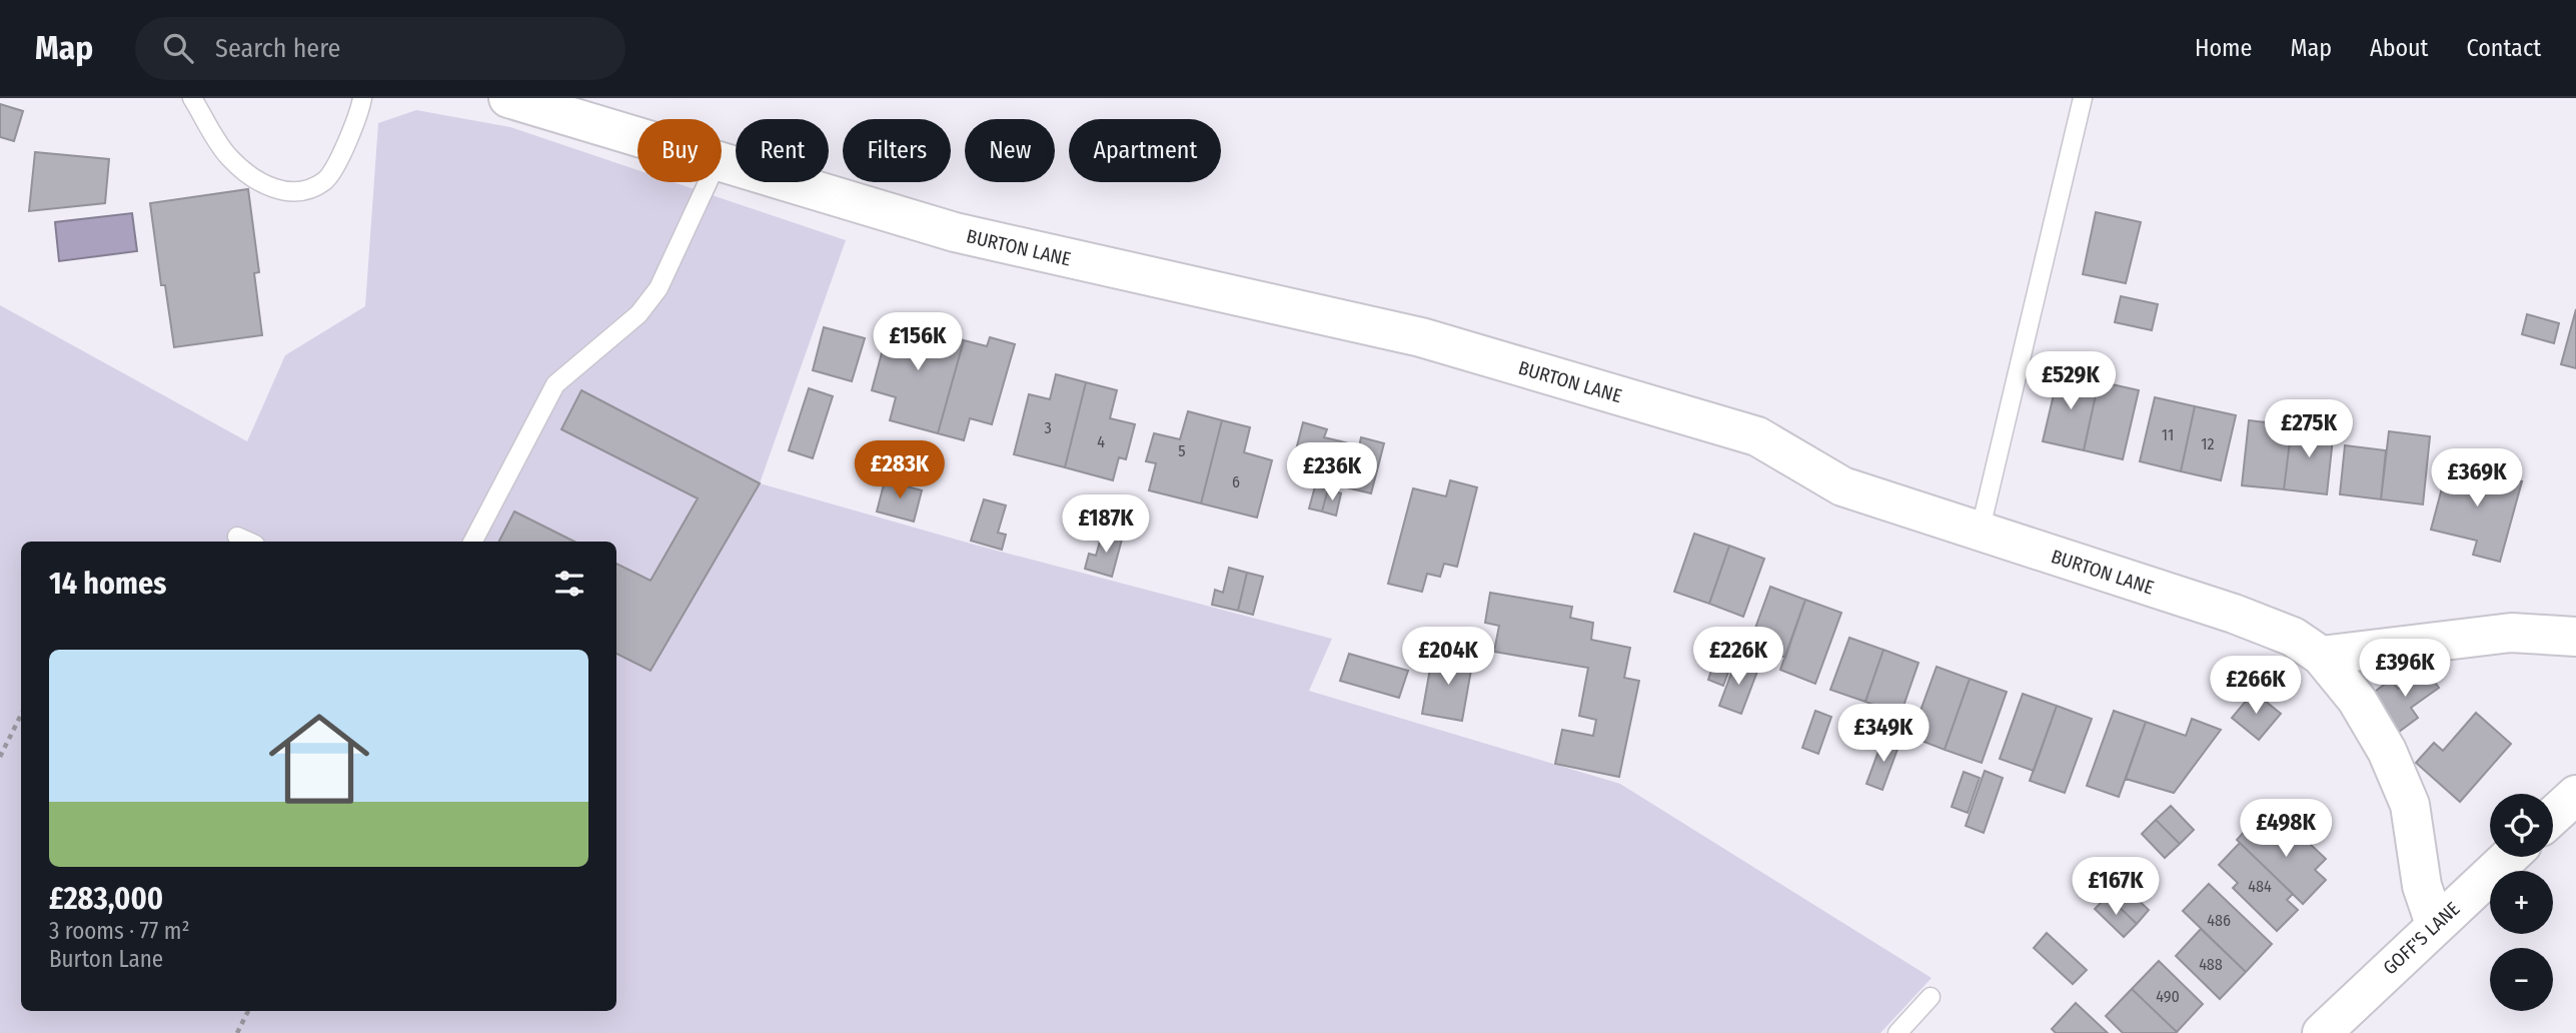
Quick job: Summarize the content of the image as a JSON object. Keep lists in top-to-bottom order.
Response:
{
  "streets": {
    "street": ["BURTON LANE", "GOFF'S LANE"]
  },
  "crossings": [
    ["BURTON LANE", "GOFF'S LANE"]
  ],
  "house_numbers": [
    "3",
    "11",
    "4",
    "12",
    "5",
    "6",
    "484",
    "486",
    "488",
    "490"
  ],
  "page": {
    "header": "Map",
    "search": "Search here",
    "nav": [
      "Home",
      "Map",
      "About",
      "Contact"
    ],
    "chip": [
      "Buy",
      "Rent",
      "Filters",
      "New",
      "Apartment"
    ],
    "price": [
      "£156K",
      "£529K",
      "£275K",
      "£283K",
      "£236K",
      "£369K",
      "£187K",
      "£204K",
      "£226K",
      "£396K",
      "£266K",
      "£349K",
      "£498K",
      "£167K"
    ],
    "heading": "14 homes",
    "list": [
      {
        "name": "£283,000",
        "note": "3 rooms · 77 m² · Burton Lane"
      }
    ],
    "map_buttons": ["+", "−"]
  }
}
